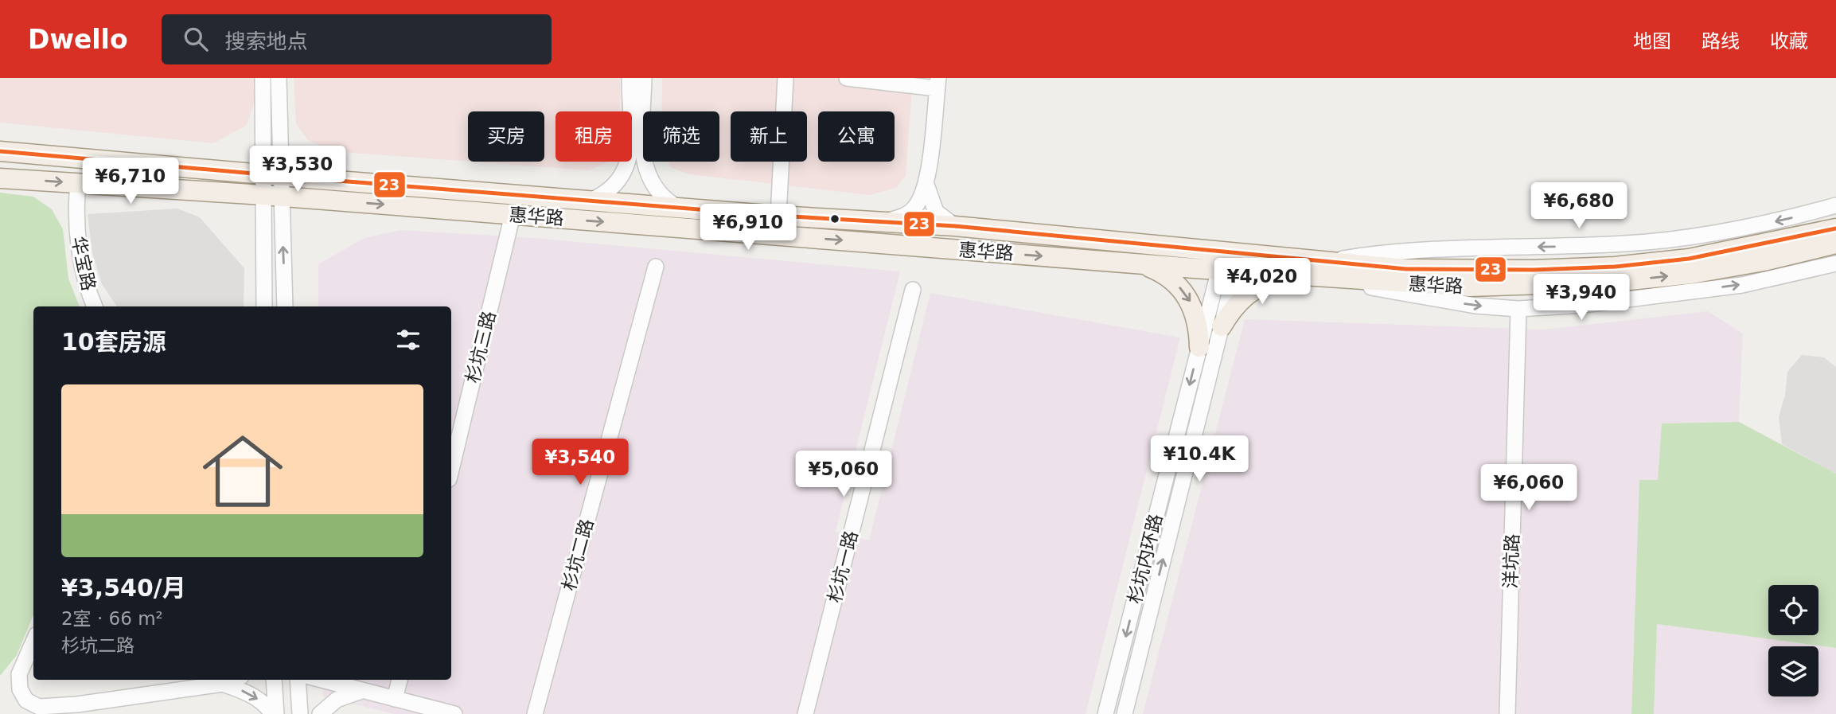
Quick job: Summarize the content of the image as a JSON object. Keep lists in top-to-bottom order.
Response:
{
  "streets": {
    "main road": ["惠华路"],
    "street": [
      "华宝路",
      "杉坑三路",
      "杉坑二路",
      "杉坑内环路",
      "洋坑路",
      "杉坑一路"
    ]
  },
  "crossings": [
    ["惠华路", "华宝路"],
    ["惠华路", "杉坑三路"],
    ["惠华路", "杉坑内环路"]
  ],
  "lines": ["transit line 23"],
  "page": {
    "header": "Dwello",
    "search": "搜索地点",
    "nav": ["地图", "路线", "收藏"],
    "chip": [
      "买房",
      "租房",
      "筛选",
      "新上",
      "公寓"
    ],
    "price": [
      "¥3,530",
      "¥6,710",
      "¥6,680",
      "¥6,910",
      "¥4,020",
      "¥3,940",
      "¥10.4K",
      "¥3,540",
      "¥5,060",
      "¥6,060"
    ],
    "heading": "10套房源",
    "list": [
      {
        "name": "¥3,540/月",
        "note": "2室 · 66 m² · 杉坑二路"
      }
    ]
  }
}
